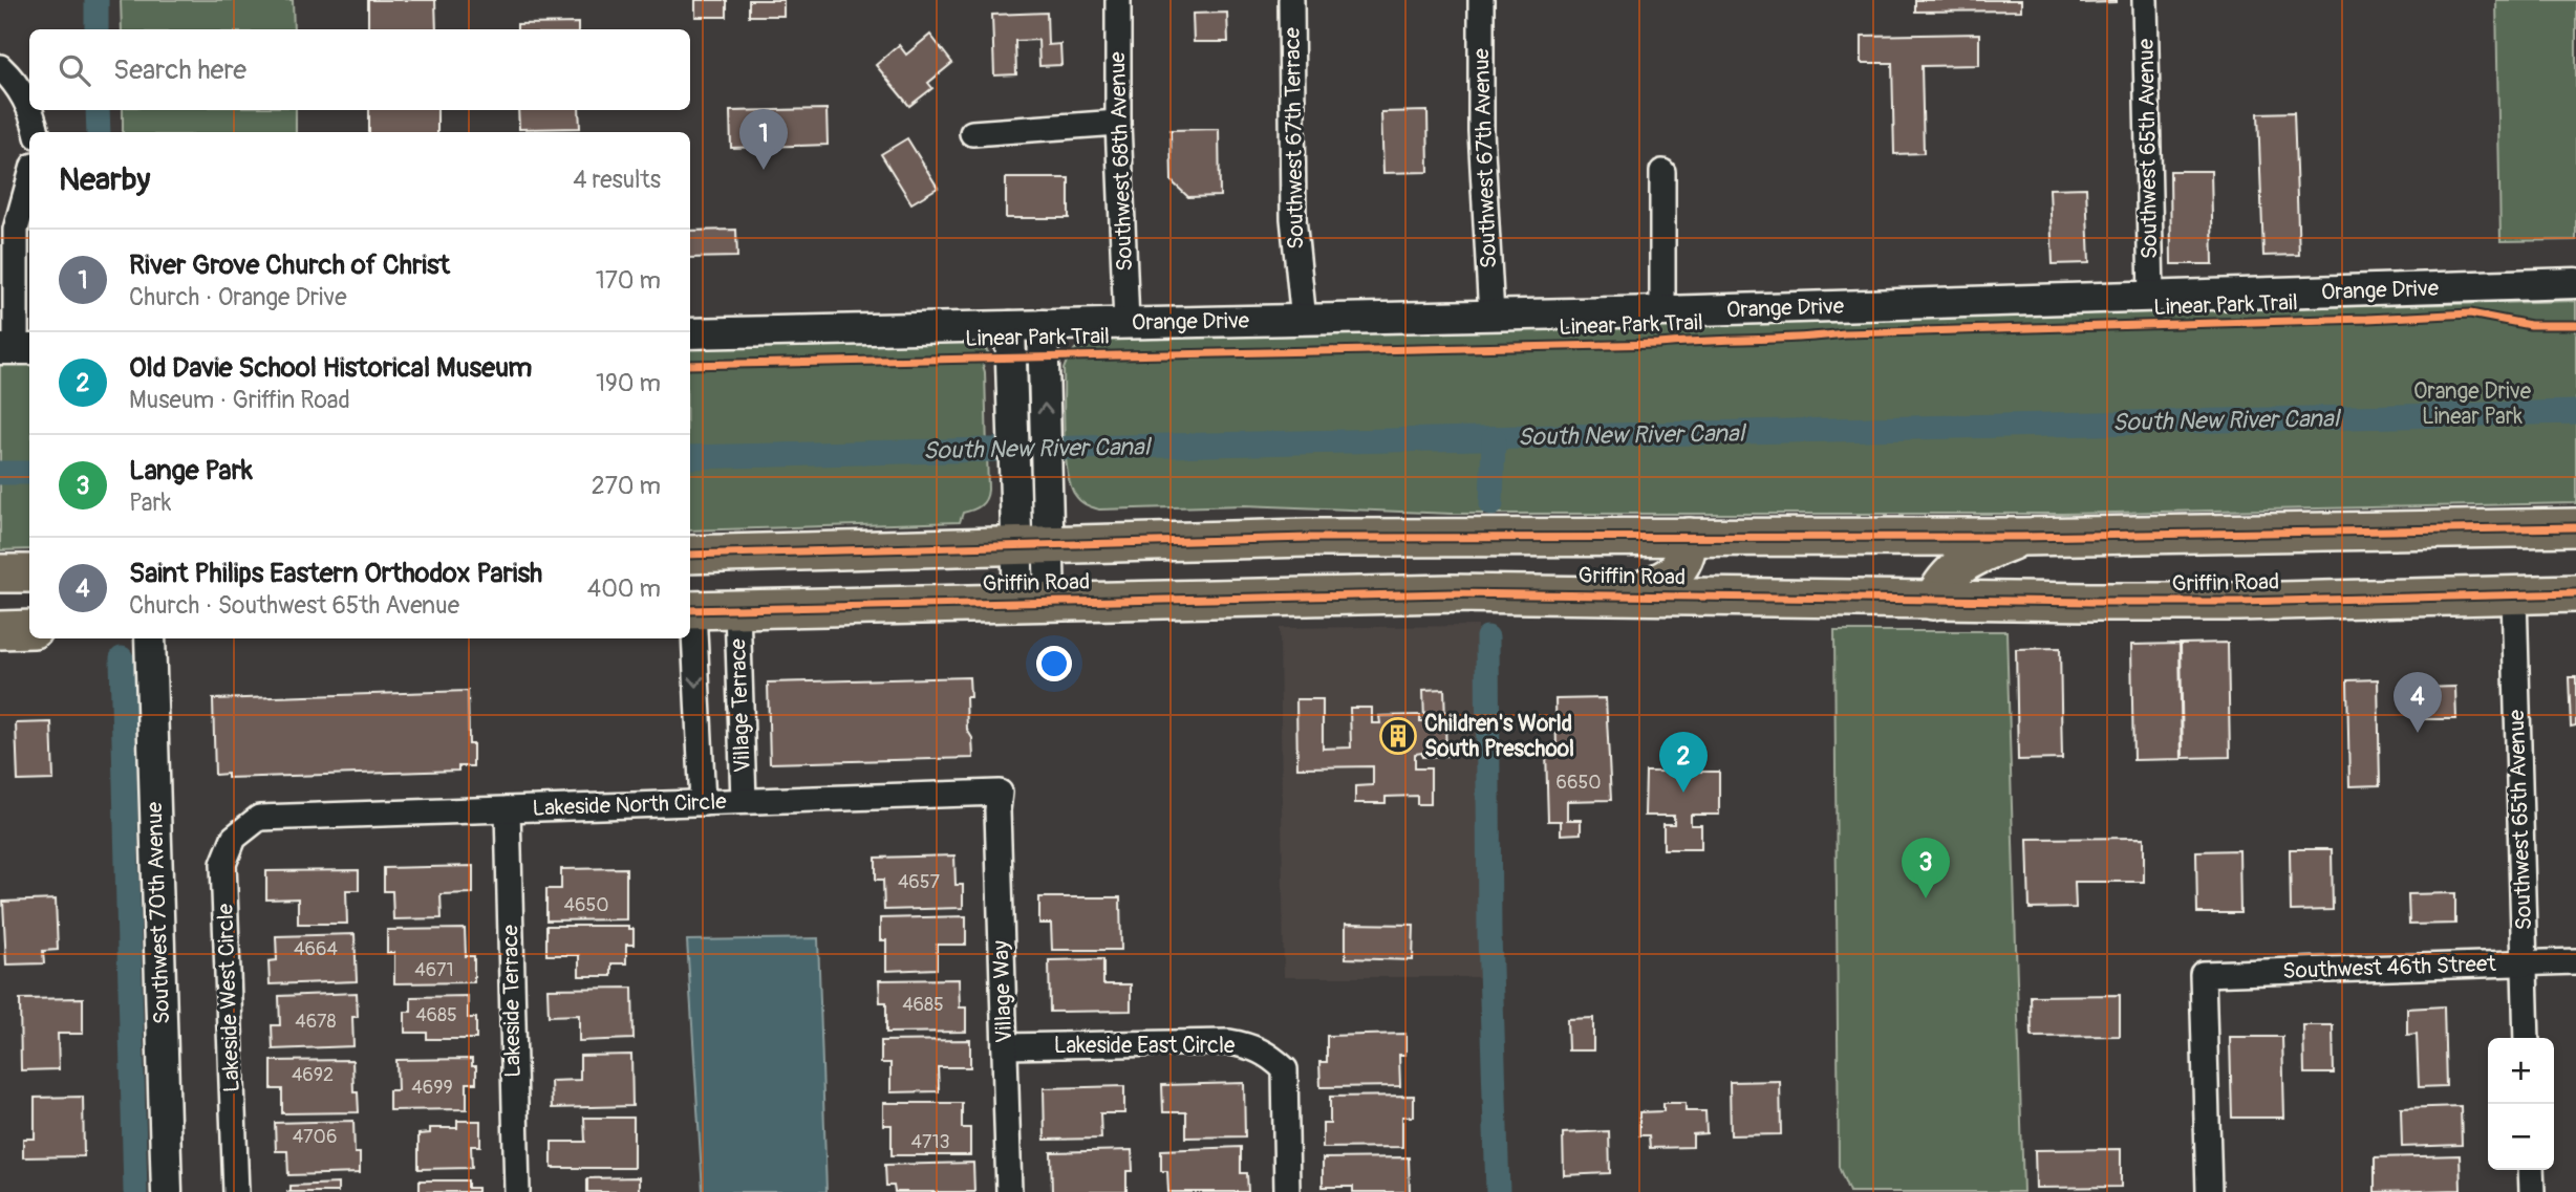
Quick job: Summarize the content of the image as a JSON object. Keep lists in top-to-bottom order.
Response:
{
  "streets": {
    "main road": ["Griffin Road"],
    "street": [
      "Southwest 67th Terrace",
      "Southwest 65th Avenue",
      "Southwest 67th Avenue",
      "Southwest 68th Avenue",
      "Orange Drive",
      "Village Terrace",
      "Lakeside North Circle",
      "Southwest 70th Avenue",
      "Southwest 46th Street",
      "Village Way",
      "Lakeside West Circle",
      "Lakeside Terrace",
      "Lakeside East Circle"
    ],
    "cycle path": ["Linear Park Trail"]
  },
  "crossings": [
    ["Southwest 67th Terrace", "Orange Drive"],
    ["Southwest 65th Avenue", "Orange Drive"],
    ["Southwest 65th Avenue", "Griffin Road"],
    ["Southwest 65th Avenue", "Southwest 46th Street"],
    ["Southwest 67th Avenue", "Orange Drive"],
    ["Southwest 68th Avenue", "Orange Drive"],
    ["Griffin Road", "Village Terrace"],
    ["Village Terrace", "Lakeside North Circle"],
    ["Lakeside North Circle", "Village Way"],
    ["Lakeside North Circle", "Lakeside West Circle"],
    ["Lakeside North Circle", "Lakeside Terrace"],
    ["Village Way", "Lakeside East Circle"]
  ],
  "water": ["South New River Canal"],
  "parks": ["Orange Drive Linear Park"],
  "places": {
    "building": ["Children's World South Preschool"]
  },
  "house_numbers": [
    "6650",
    "4657",
    "4650",
    "4664",
    "4671",
    "4685",
    "4685",
    "4678",
    "4692",
    "4699",
    "4706",
    "4713"
  ],
  "page": {
    "search": "Search here",
    "pins": [
      "1",
      "4",
      "2",
      "3"
    ],
    "heading": ["Nearby", "4 results"],
    "list": [
      {
        "mark": "1",
        "name": "River Grove Church of Christ",
        "note": "Church · Orange Drive",
        "value": "170 m"
      },
      {
        "mark": "2",
        "name": "Old Davie School Historical Museum",
        "note": "Museum · Griffin Road",
        "value": "190 m"
      },
      {
        "mark": "3",
        "name": "Lange Park",
        "note": "Park",
        "value": "270 m"
      },
      {
        "mark": "4",
        "name": "Saint Philips Eastern Orthodox Parish",
        "note": "Church · Southwest 65th Avenue",
        "value": "400 m"
      }
    ],
    "map_buttons": ["+", "−"]
  }
}
